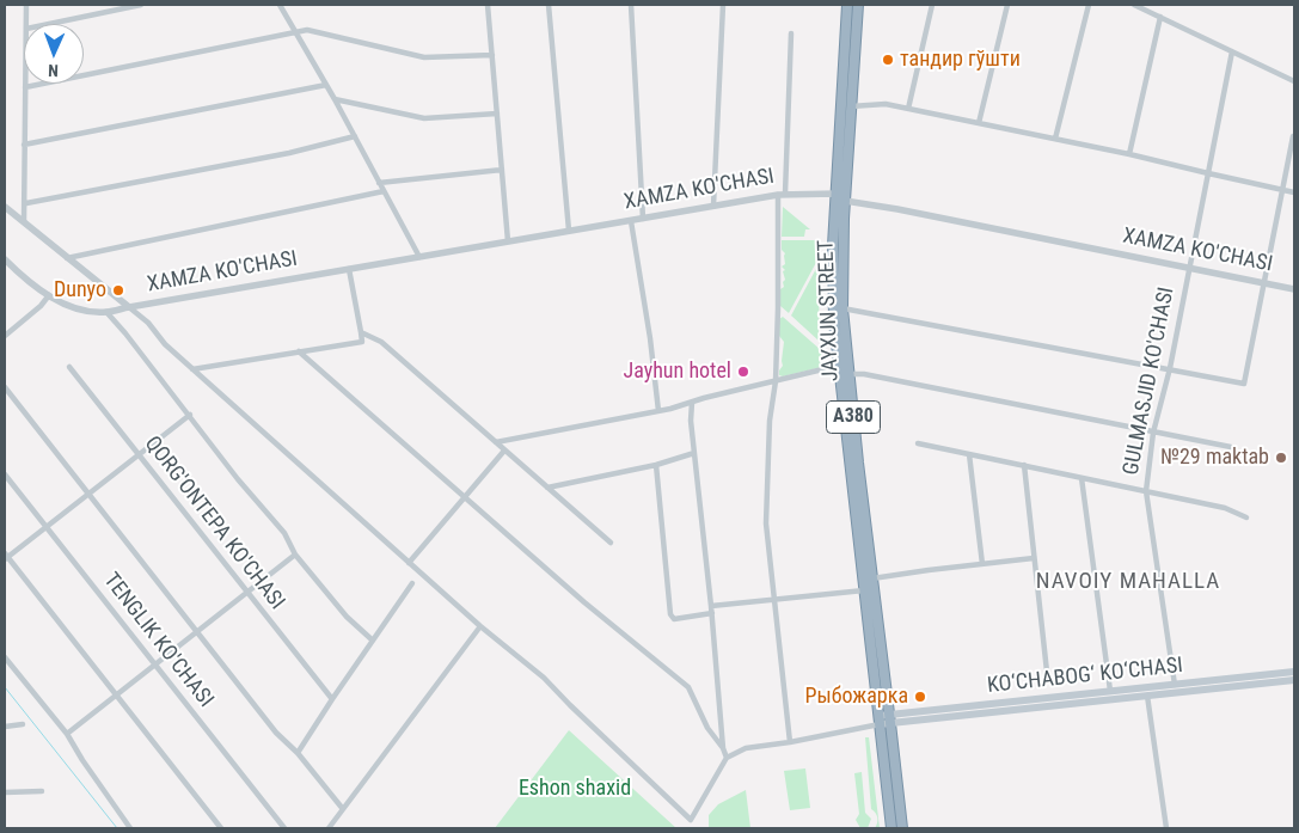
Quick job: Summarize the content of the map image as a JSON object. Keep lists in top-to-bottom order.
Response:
{
  "streets": {
    "highway": ["JAYXUN STREET", "A380"],
    "main road": ["KO‘CHABOG‘ KO‘CHASI"],
    "street": [
      "XAMZA KO'CHASI",
      "GULMASJID KO'CHASI",
      "QORG'ONTEPA KO'CHASI",
      "TENGLIK KO'CHASI"
    ]
  },
  "crossings": [
    ["XAMZA KO'CHASI", "JAYXUN STREET"],
    ["XAMZA KO'CHASI", "GULMASJID KO'CHASI"],
    ["JAYXUN STREET", "KO‘CHABOG‘ KO‘CHASI"],
    ["GULMASJID KO'CHASI", "KO‘CHABOG‘ KO‘CHASI"]
  ],
  "districts": ["NAVOIY MAHALLA"],
  "parks": ["Eshon shaxid"],
  "places": [
    "тандир гўшти",
    "Dunyo",
    "Jayhun hotel",
    "№29 maktab",
    "Рыбожарка"
  ],
  "north": "bottom"
}
